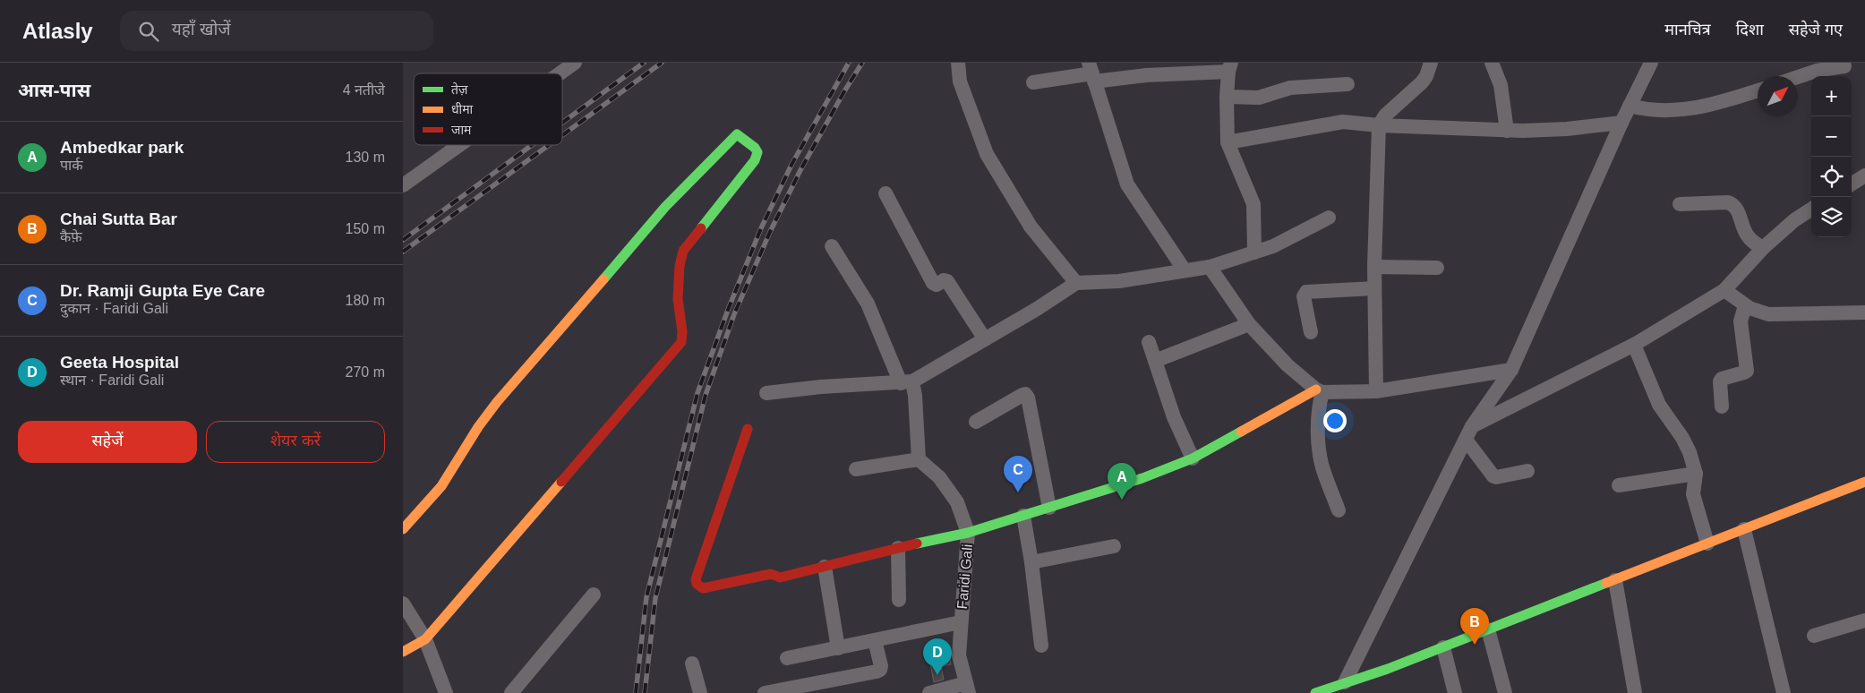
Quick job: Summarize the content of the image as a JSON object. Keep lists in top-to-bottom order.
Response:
{
  "streets": {
    "street": ["Faridi Gali"]
  },
  "legend": ["तेज़", "धीमा", "जाम"],
  "north": "top right",
  "page": {
    "header": "Atlasly",
    "search": "यहाँ खोजें",
    "nav": ["मानचित्र", "दिशा", "सहेजे गए"],
    "heading": ["आस-पास", "4 नतीजे"],
    "map_buttons": ["+", "−"],
    "list": [
      {
        "mark": "A",
        "name": "Ambedkar park",
        "note": "पार्क",
        "value": "130 m"
      },
      {
        "mark": "B",
        "name": "Chai Sutta Bar",
        "note": "कैफ़े",
        "value": "150 m"
      },
      {
        "mark": "C",
        "name": "Dr. Ramji Gupta Eye Care",
        "note": "दुकान · Faridi Gali",
        "value": "180 m"
      },
      {
        "mark": "D",
        "name": "Geeta Hospital",
        "note": "स्थान · Faridi Gali",
        "value": "270 m"
      }
    ],
    "buttons": ["सहेजें", "शेयर करें"],
    "pins": [
      "C",
      "A",
      "B",
      "D"
    ]
  }
}
